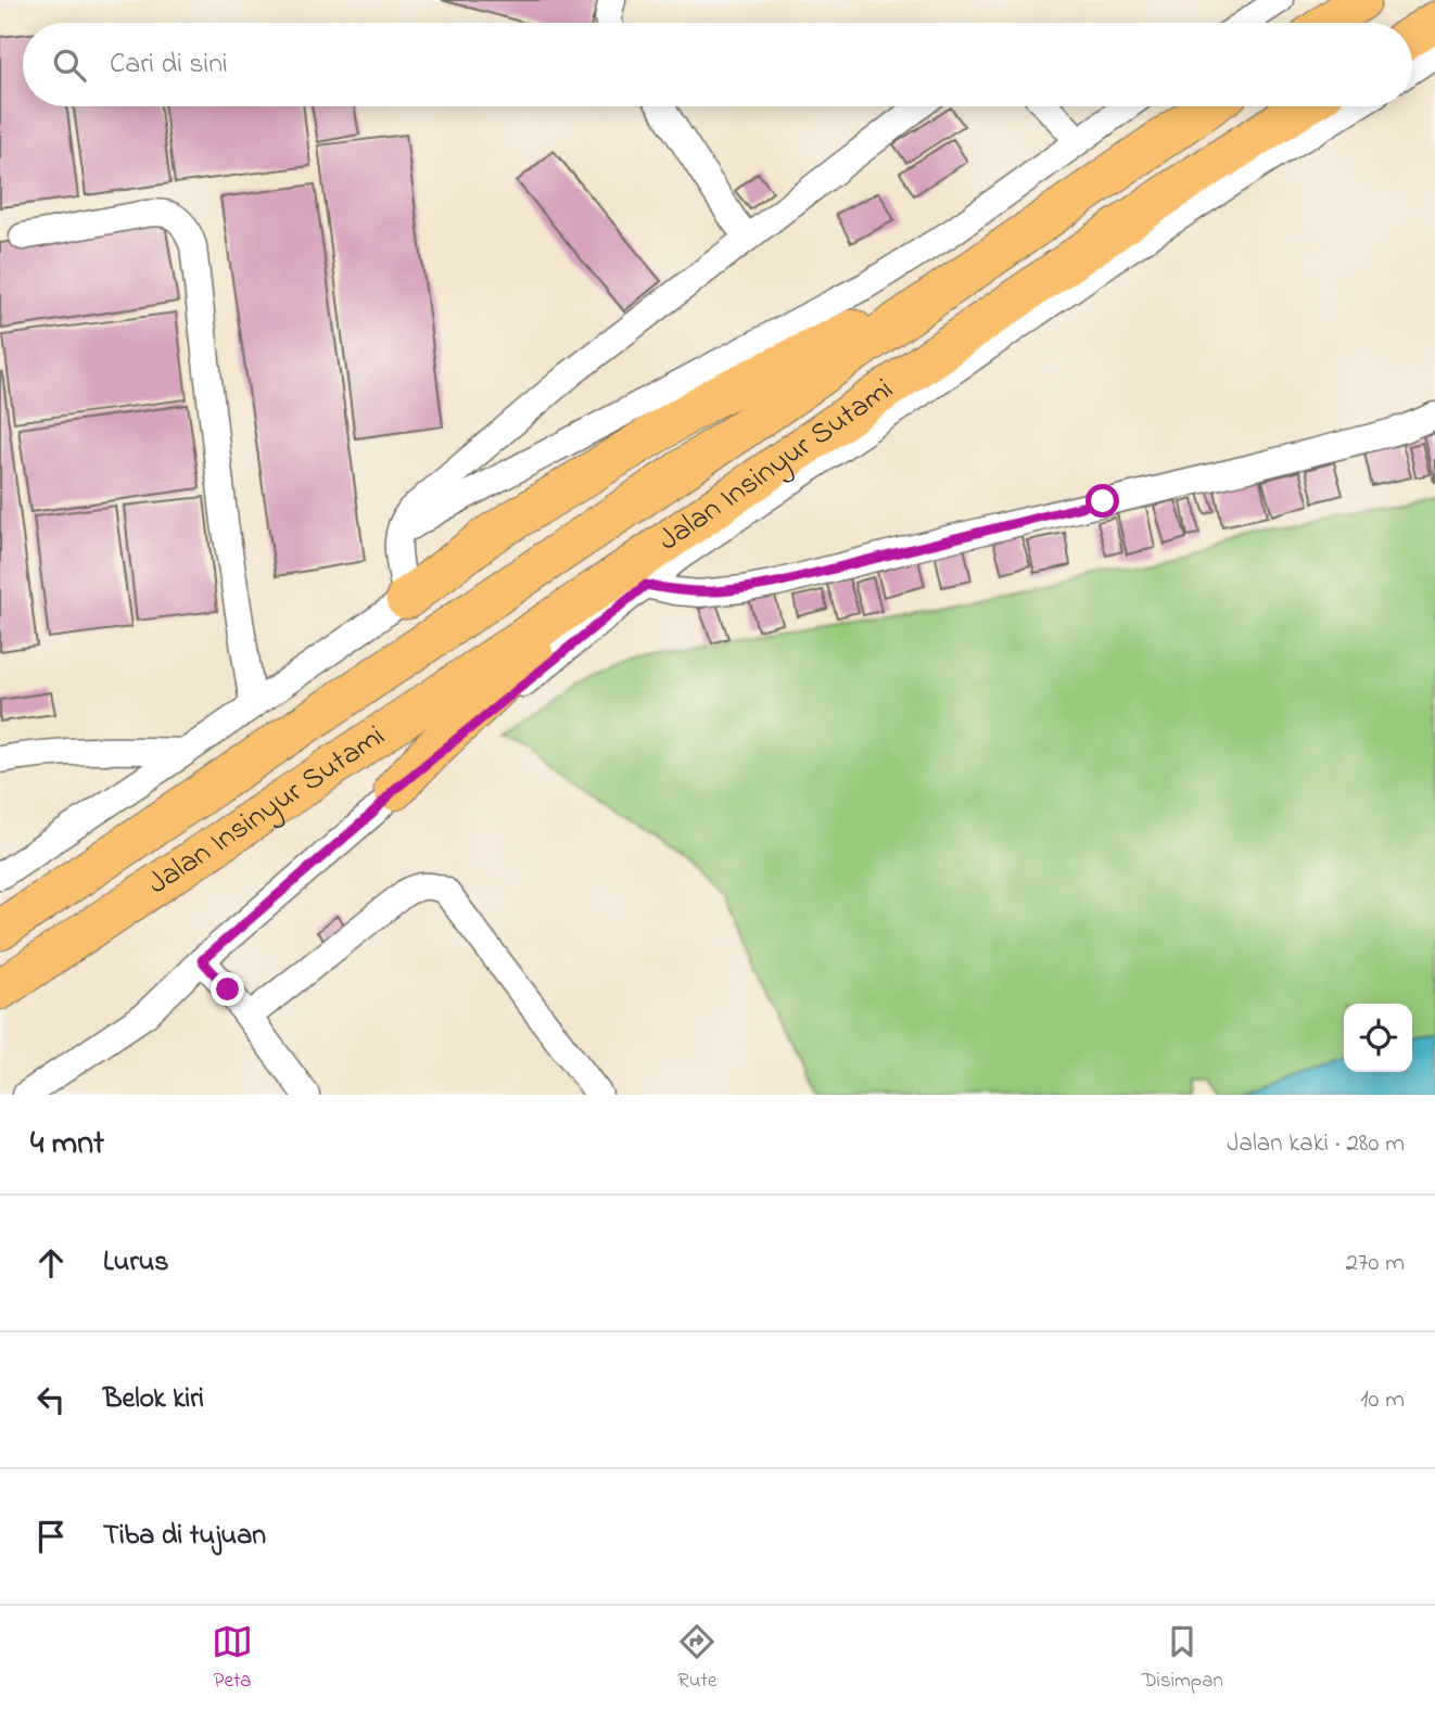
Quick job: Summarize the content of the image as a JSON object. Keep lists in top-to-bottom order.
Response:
{
  "streets": {
    "highway": ["Jalan Insinyur Sutami"]
  },
  "page": {
    "search": "Cari di sini",
    "heading": ["4 mnt", "Jalan kaki · 280 m"],
    "list": [
      ["Lurus", "270 m"],
      ["Belok kiri", "10 m"],
      "Tiba di tujuan"
    ],
    "nav": ["Peta", "Rute", "Disimpan"]
  }
}
